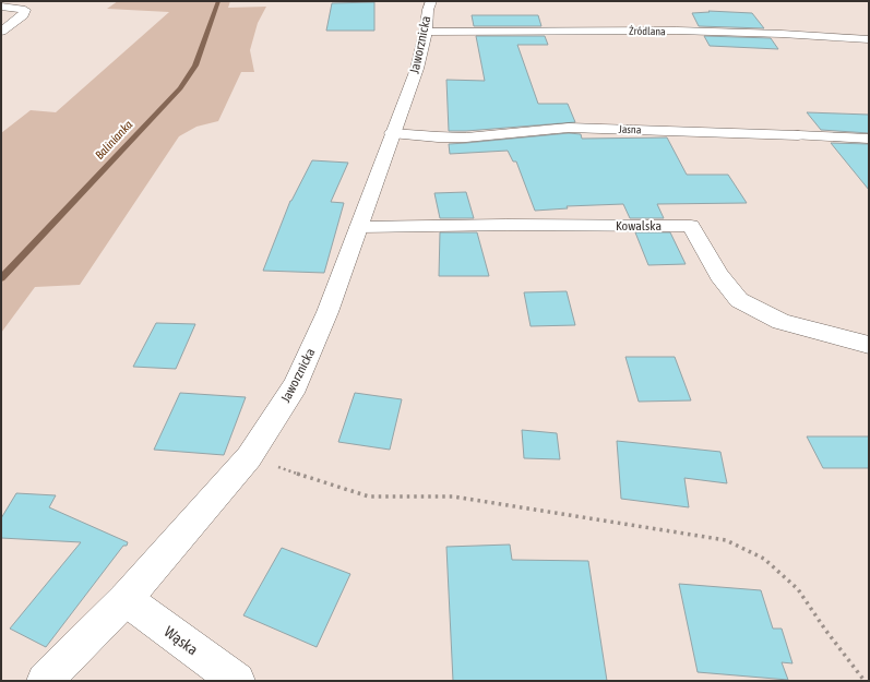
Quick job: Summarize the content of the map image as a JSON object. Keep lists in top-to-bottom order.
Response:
{
  "streets": {
    "street": [
      "Źródlana",
      "Jaworznicka",
      "Jasna",
      "Kowalska",
      "Wąska"
    ]
  },
  "crossings": [
    ["Źródlana", "Jaworznicka"],
    ["Jaworznicka", "Jasna"],
    ["Jaworznicka", "Kowalska"],
    ["Jaworznicka", "Wąska"]
  ],
  "water": ["Balinianka"]
}
